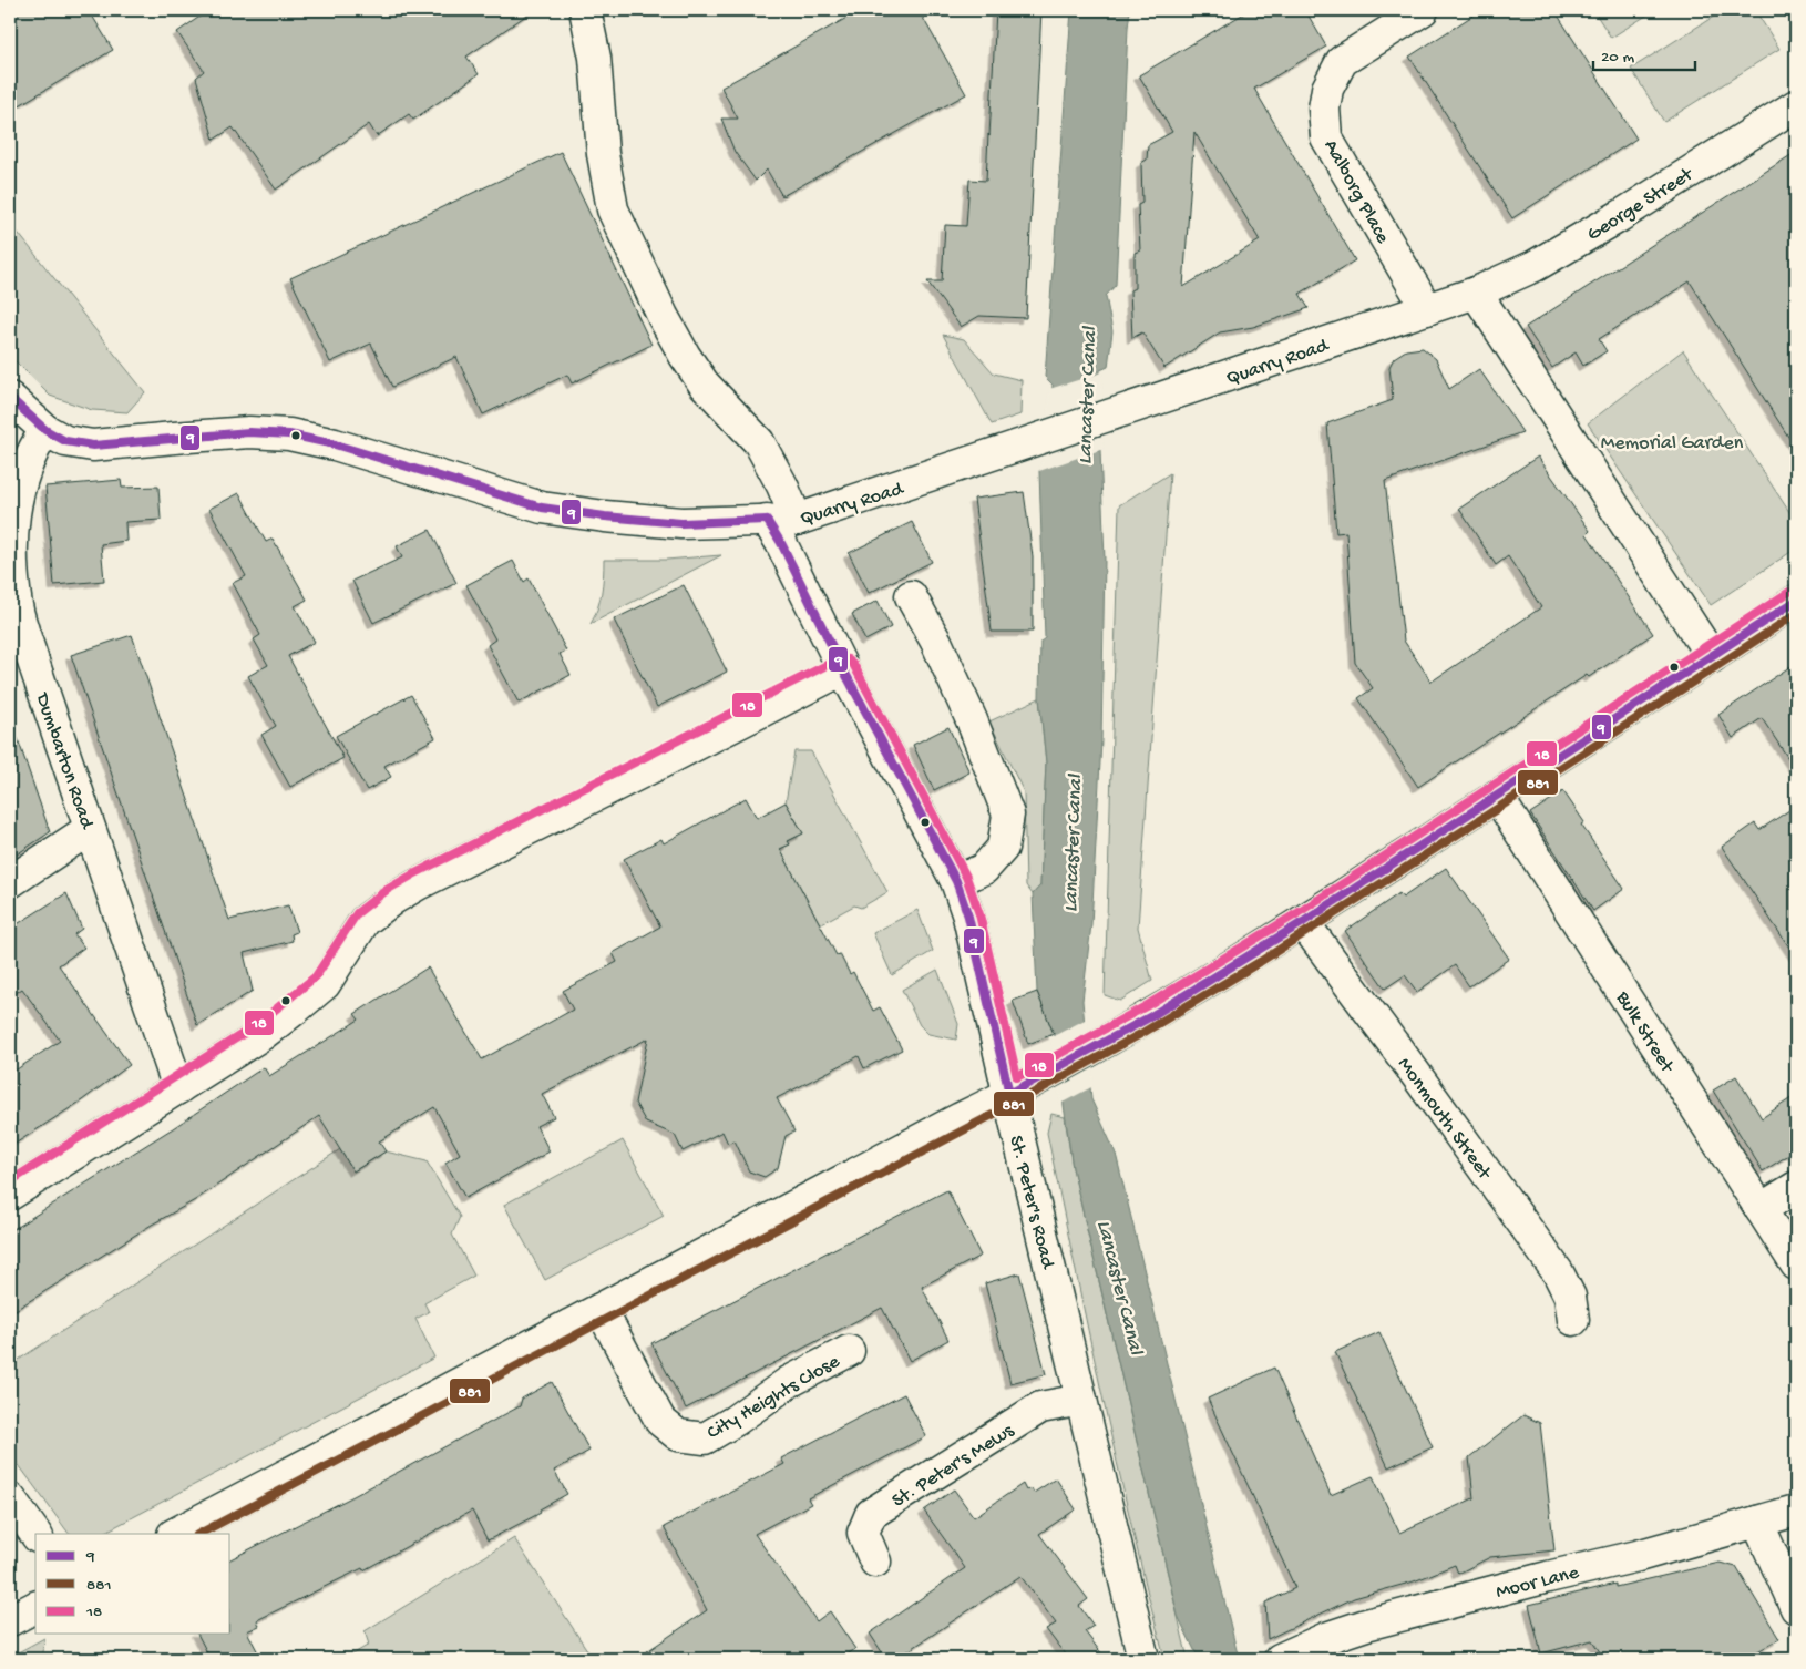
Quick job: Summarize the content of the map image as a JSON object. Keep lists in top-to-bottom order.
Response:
{
  "streets": {
    "street": [
      "Aalborg Place",
      "George Street",
      "Quarry Road",
      "Dumbarton Road",
      "Bulk Street",
      "Monmouth Street",
      "St. Peter's Road",
      "City Heights Close",
      "St. Peter's Mews",
      "Moor Lane"
    ]
  },
  "crossings": [
    ["Aalborg Place", "Quarry Road"],
    ["George Street", "Quarry Road"],
    ["Quarry Road", "Dumbarton Road"],
    ["Quarry Road", "St. Peter's Road"],
    ["St. Peter's Road", "St. Peter's Mews"]
  ],
  "water": ["Lancaster Canal"],
  "parks": ["Memorial Garden"],
  "lines": ["transit line 9", "transit line 18", "transit line 881"],
  "legend": ["9", "881", "18"],
  "scale_bar": "20 m"
}
